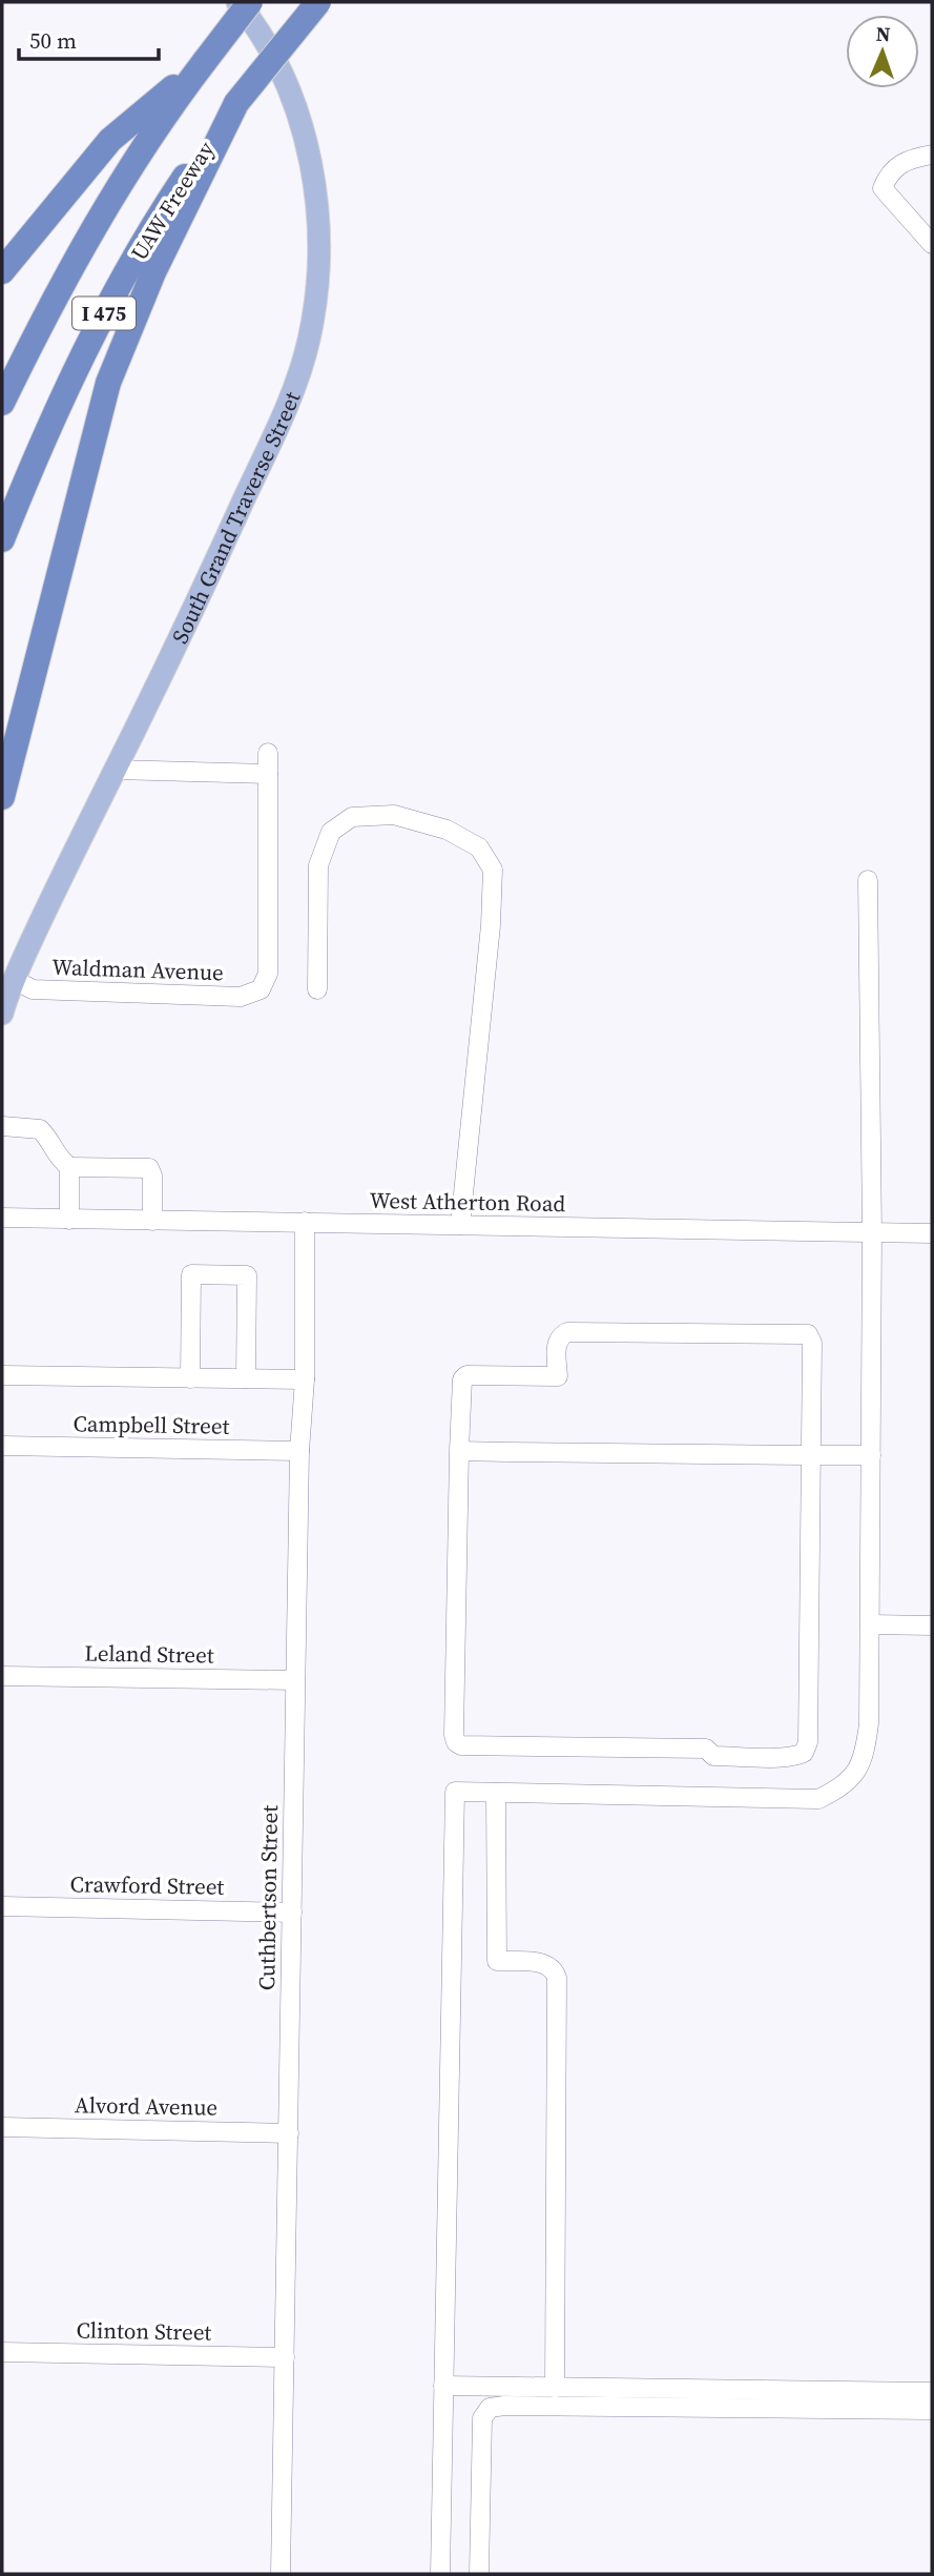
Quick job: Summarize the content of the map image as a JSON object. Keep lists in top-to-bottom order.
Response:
{
  "streets": {
    "highway": ["UAW Freeway", "I 475"],
    "main road": ["South Grand Traverse Street"],
    "street": [
      "Waldman Avenue",
      "West Atherton Road",
      "Campbell Street",
      "Leland Street",
      "Crawford Street",
      "Cuthbertson Street",
      "Alvord Avenue",
      "Clinton Street"
    ]
  },
  "crossings": [
    ["South Grand Traverse Street", "Waldman Avenue"],
    ["West Atherton Road", "Cuthbertson Street"],
    ["Campbell Street", "Cuthbertson Street"],
    ["Leland Street", "Cuthbertson Street"],
    ["Crawford Street", "Cuthbertson Street"],
    ["Cuthbertson Street", "Alvord Avenue"],
    ["Cuthbertson Street", "Clinton Street"]
  ],
  "scale_bar": "50 m",
  "north": "top"
}
